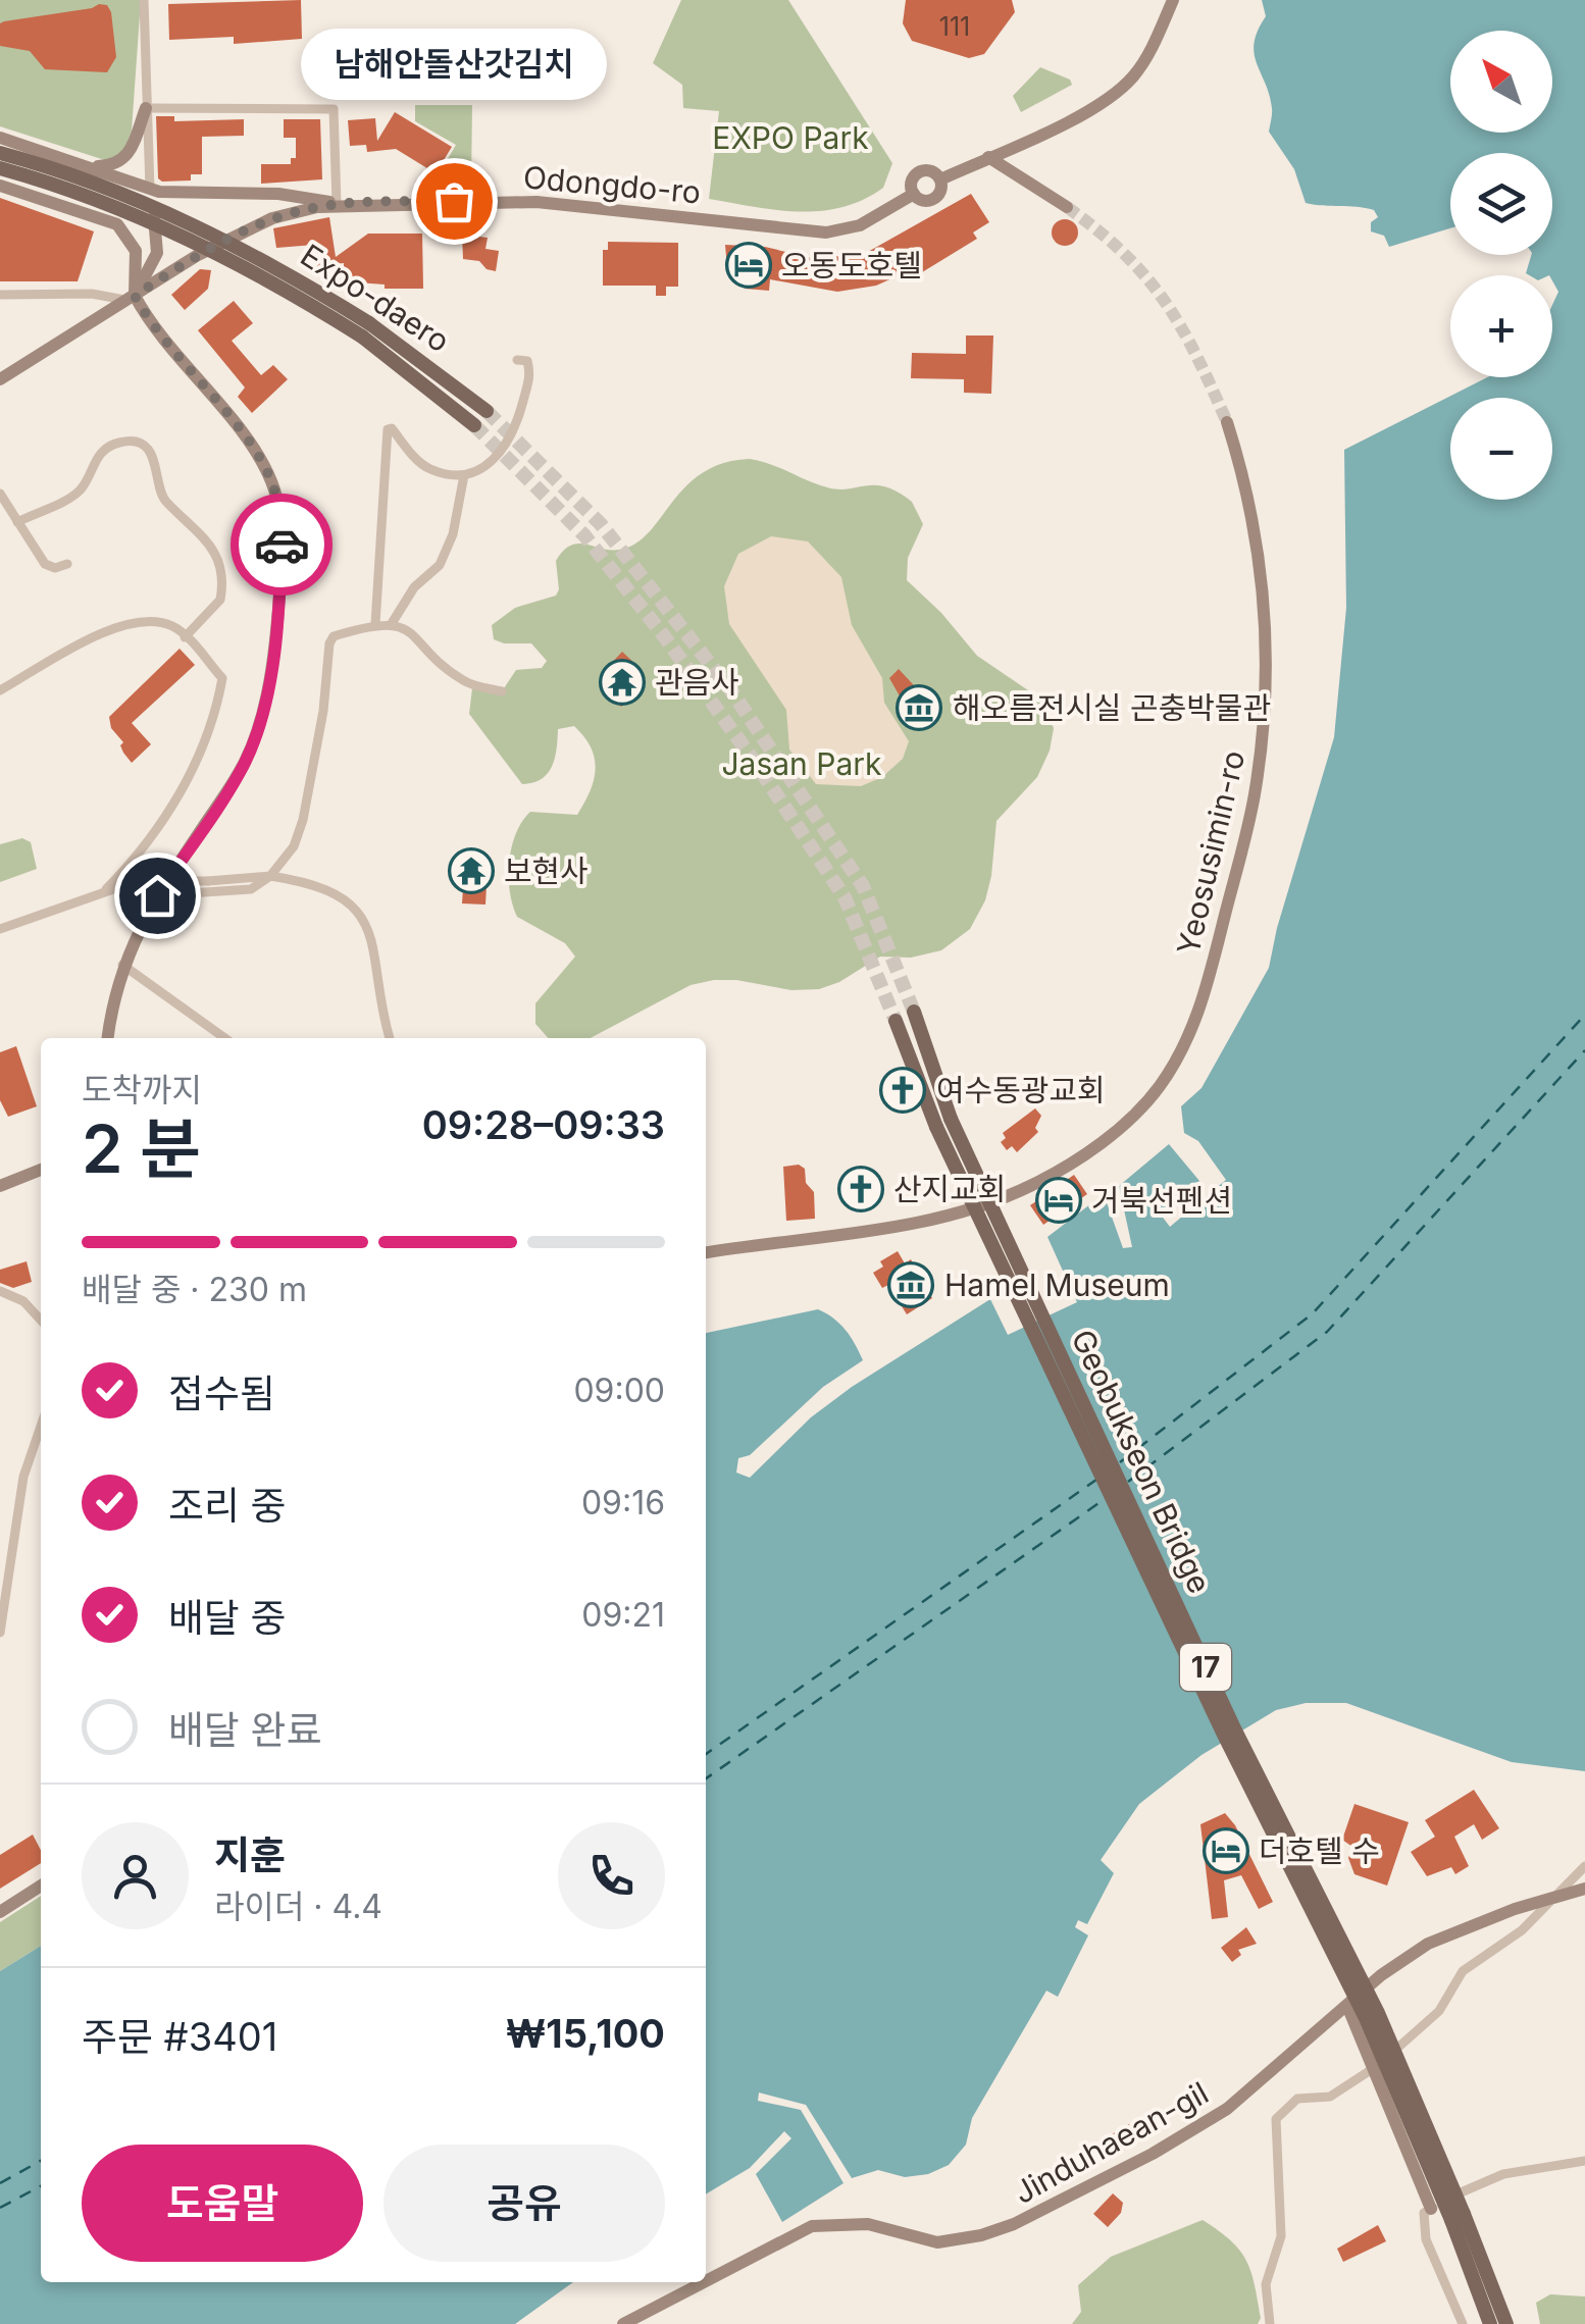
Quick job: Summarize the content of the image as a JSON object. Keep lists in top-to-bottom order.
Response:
{
  "streets": {
    "main road": ["Expo-daero", "Geobukseon Bridge", "17"],
    "street": ["Odongdo-ro", "Yeosusimin-ro", "Jinduhaean-gil"]
  },
  "crossings": [
    ["Geobukseon Bridge", "17"]
  ],
  "parks": ["EXPO Park", "Jasan Park"],
  "places": {
    "other": ["남해안돌산갓김치"],
    "hotel": ["오동도호텔", "거북선펜션", "더호텔 수"],
    "temple": ["관음사", "보현사"],
    "museum": ["해오름전시실 곤충박물관", "Hamel Museum"],
    "church": ["여수동광교회", "산지교회"]
  },
  "house_numbers": ["111"],
  "north": "top left",
  "page": {
    "bubble": "남해안돌산갓김치",
    "map_buttons": ["+", "−"],
    "heading": ["2 분", "도착까지", "09:28–09:33"],
    "panel": [
      "지훈",
      "라이더 · 4.4",
      "주문 #3401",
      "₩15,100"
    ],
    "bar": "배달 중 · 230 m",
    "list": [
      ["접수됨", "09:00"],
      ["조리 중", "09:16"],
      ["배달 중", "09:21"],
      "배달 완료"
    ],
    "buttons": ["도움말", "공유"]
  }
}
